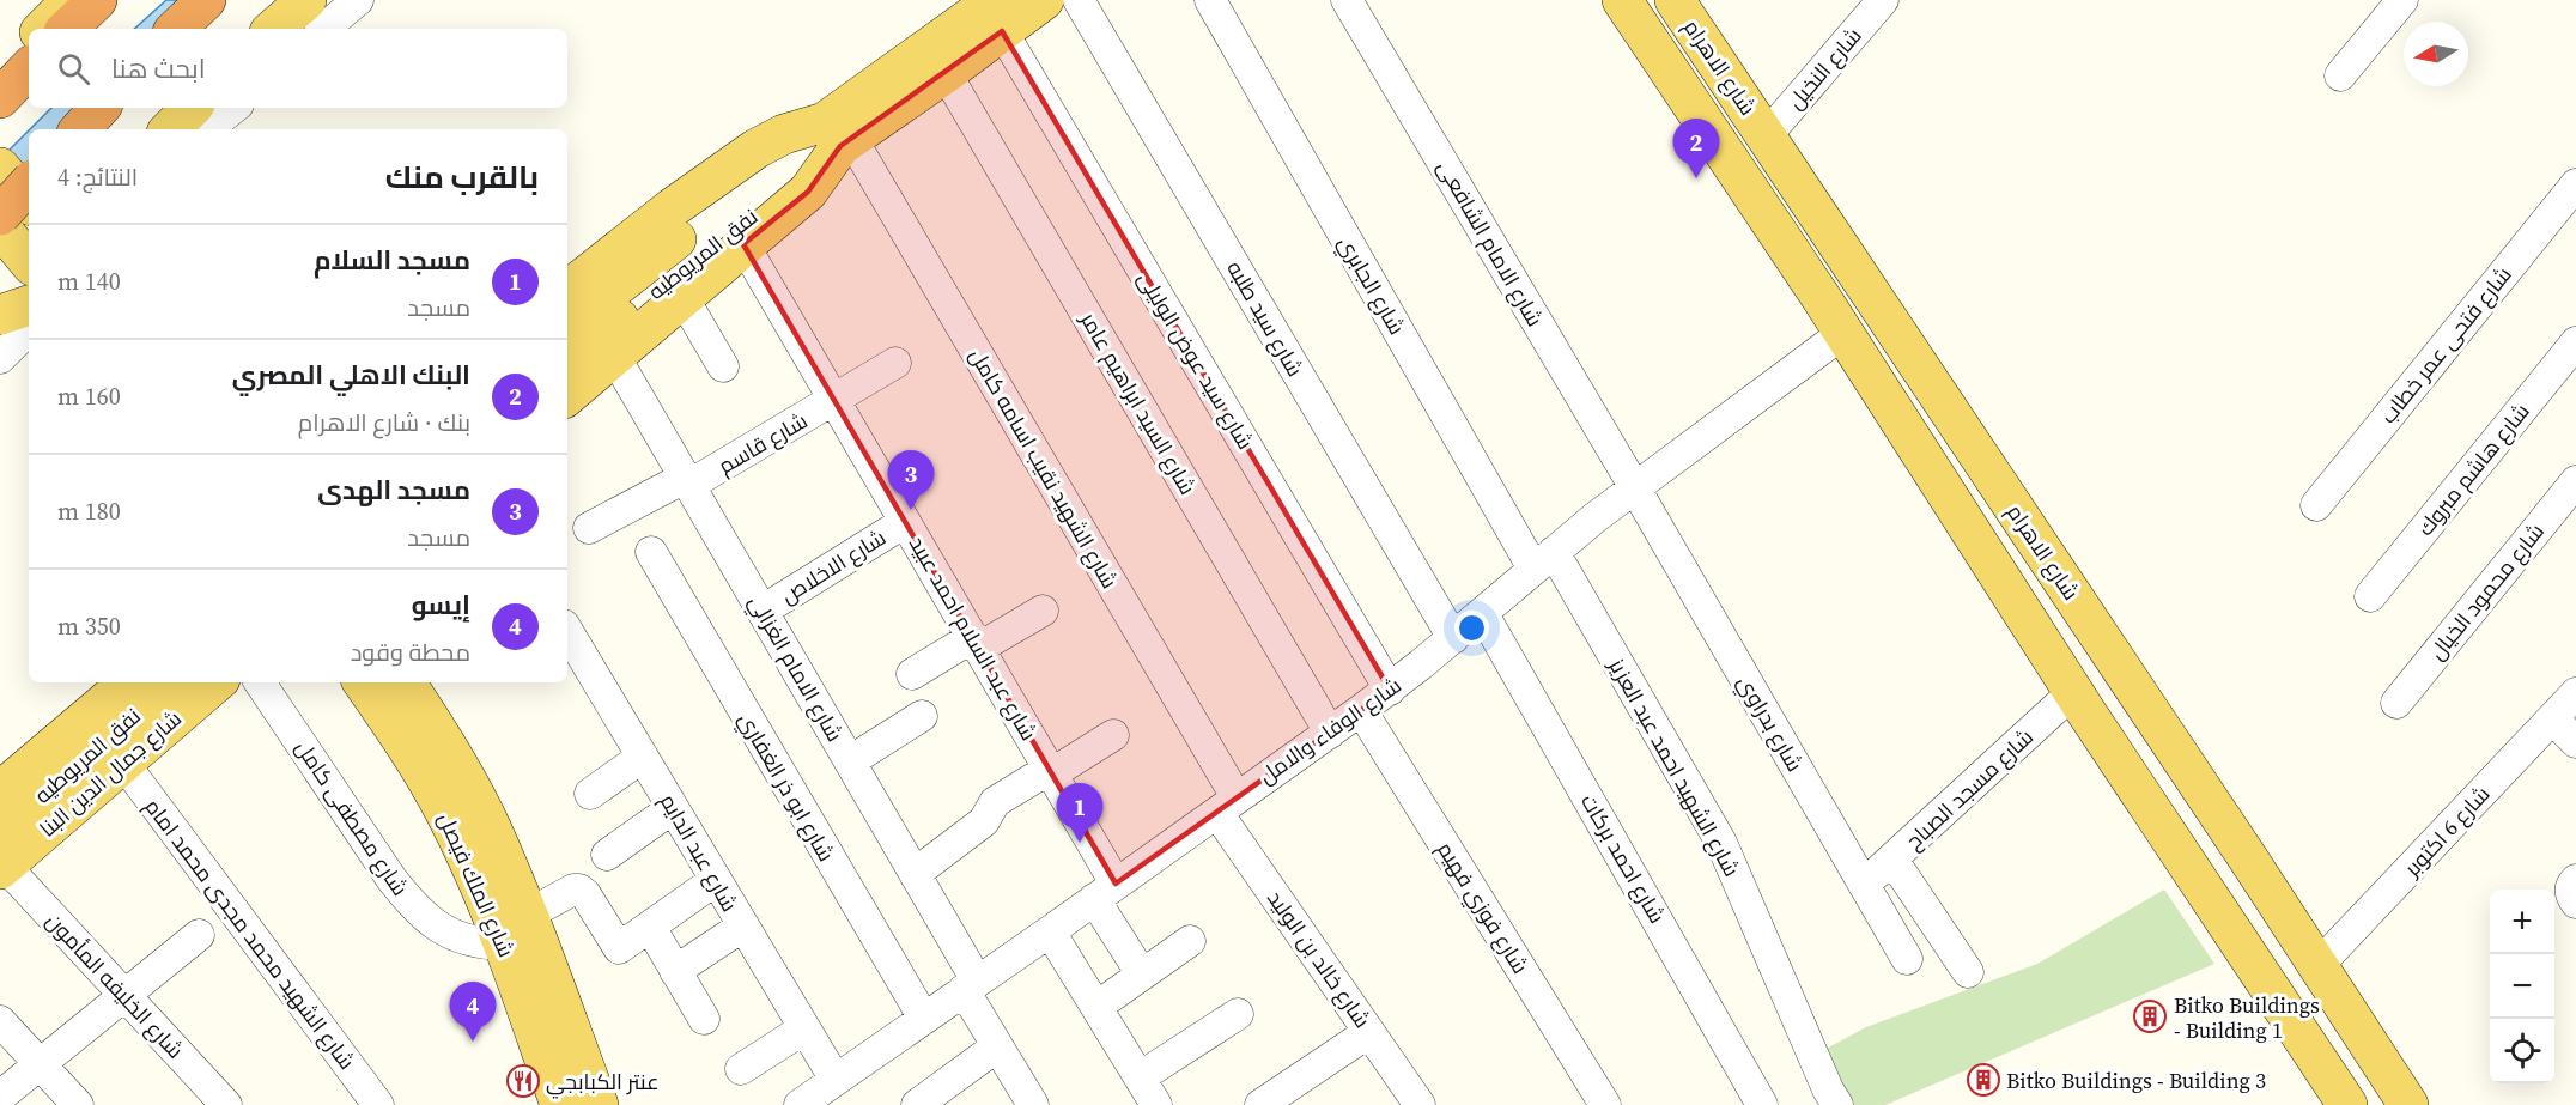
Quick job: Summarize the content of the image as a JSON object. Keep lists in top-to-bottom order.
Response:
{
  "streets": {
    "main road": [
      "شارع الاهرام",
      "نفق المريوطيه",
      "شارع جمال الدين البنا",
      "شارع الملك فيصل"
    ],
    "street": [
      "شارع النخيل",
      "شارع الامام الشافعى",
      "شارع الجابري",
      "شارع سيد طلبه",
      "شارع فتحى عمر خطاب",
      "شارع سيد عوض الوليلى",
      "شارع السيد ابراهيم عامر",
      "شارع قاسم",
      "شارع الشهيد نقيب اسامه كامل",
      "شارع هاشم مبروك",
      "شارع الاخلاص",
      "شارع محمود الخيال",
      "شارع عبد السلام احمد عبيد",
      "شارع الامام الغزالي",
      "شارع بدراوي",
      "شارع الوفاء والامل",
      "شارع الشهيد احمد عبد العزيز",
      "شارع ابو ذر الغفاري",
      "شارع مسجد الصباح",
      "شارع مصطفى كامل",
      "شارع 6 اكتوبر",
      "شارع عبد الدايم",
      "شارع احمد بركات",
      "شارع فوزي فهيم",
      "شارع الشهيد محمد مجدى محمد امام",
      "شارع خالد بن الوليد",
      "شارع الخليفه المأمون"
    ]
  },
  "crossings": [
    ["شارع الاهرام", "شارع النخيل"],
    ["شارع الاهرام", "شارع الوفاء والامل"],
    ["شارع الاهرام", "شارع مسجد الصباح"],
    ["شارع الاهرام", "شارع 6 اكتوبر"],
    ["شارع الامام الشافعى", "شارع بدراوي"],
    ["شارع الامام الشافعى", "شارع الوفاء والامل"],
    ["نفق المريوطيه", "شارع الشهيد نقيب اسامه كامل"],
    ["نفق المريوطيه", "شارع جمال الدين البنا"],
    ["نفق المريوطيه", "شارع الخليفه المأمون"],
    ["شارع الجابري", "شارع الوفاء والامل"],
    ["شارع الجابري", "شارع الشهيد احمد عبد العزيز"],
    ["شارع سيد طلبه", "شارع الوفاء والامل"],
    ["شارع سيد عوض الوليلى", "شارع الوفاء والامل"],
    ["شارع السيد ابراهيم عامر", "شارع الوفاء والامل"],
    ["شارع قاسم", "شارع عبد السلام احمد عبيد"],
    ["شارع قاسم", "شارع الامام الغزالي"],
    ["شارع الشهيد نقيب اسامه كامل", "شارع الوفاء والامل"],
    ["شارع الشهيد نقيب اسامه كامل", "شارع خالد بن الوليد"],
    ["شارع الاخلاص", "شارع عبد السلام احمد عبيد"],
    ["شارع الاخلاص", "شارع الامام الغزالي"],
    ["شارع عبد السلام احمد عبيد", "شارع الوفاء والامل"],
    ["شارع الامام الغزالي", "شارع الوفاء والامل"],
    ["شارع بدراوي", "شارع الوفاء والامل"],
    ["شارع بدراوي", "شارع مسجد الصباح"],
    ["شارع الوفاء والامل", "شارع الشهيد احمد عبد العزيز"],
    ["شارع الوفاء والامل", "شارع ابو ذر الغفاري"],
    ["شارع الوفاء والامل", "شارع عبد الدايم"],
    ["شارع الوفاء والامل", "شارع احمد بركات"],
    ["شارع الوفاء والامل", "شارع فوزي فهيم"],
    ["شارع الوفاء والامل", "شارع خالد بن الوليد"],
    ["شارع جمال الدين البنا", "شارع الشهيد محمد مجدى محمد امام"],
    ["شارع جمال الدين البنا", "شارع الخليفه المأمون"],
    ["شارع مصطفى كامل", "شارع الملك فيصل"]
  ],
  "places": {
    "building": ["Bitko Buildings - Building 1", "Bitko Buildings - Building 3"],
    "restaurant": ["عنتر الكبابجي"]
  },
  "north": "left",
  "page": {
    "search": "ابحث هنا",
    "pins": [
      "2",
      "3",
      "1",
      "4"
    ],
    "heading": ["بالقرب منك", "النتائج: 4"],
    "list": [
      {
        "mark": "1",
        "name": "مسجد السلام",
        "note": "مسجد",
        "value": "140 m"
      },
      {
        "mark": "2",
        "name": "البنك الاهلي المصري",
        "note": "بنك · شارع الاهرام",
        "value": "160 m"
      },
      {
        "mark": "3",
        "name": "مسجد الهدى",
        "note": "مسجد",
        "value": "180 m"
      },
      {
        "mark": "4",
        "name": "إيسو",
        "note": "محطة وقود",
        "value": "350 m"
      }
    ],
    "map_buttons": ["+", "−"]
  }
}
